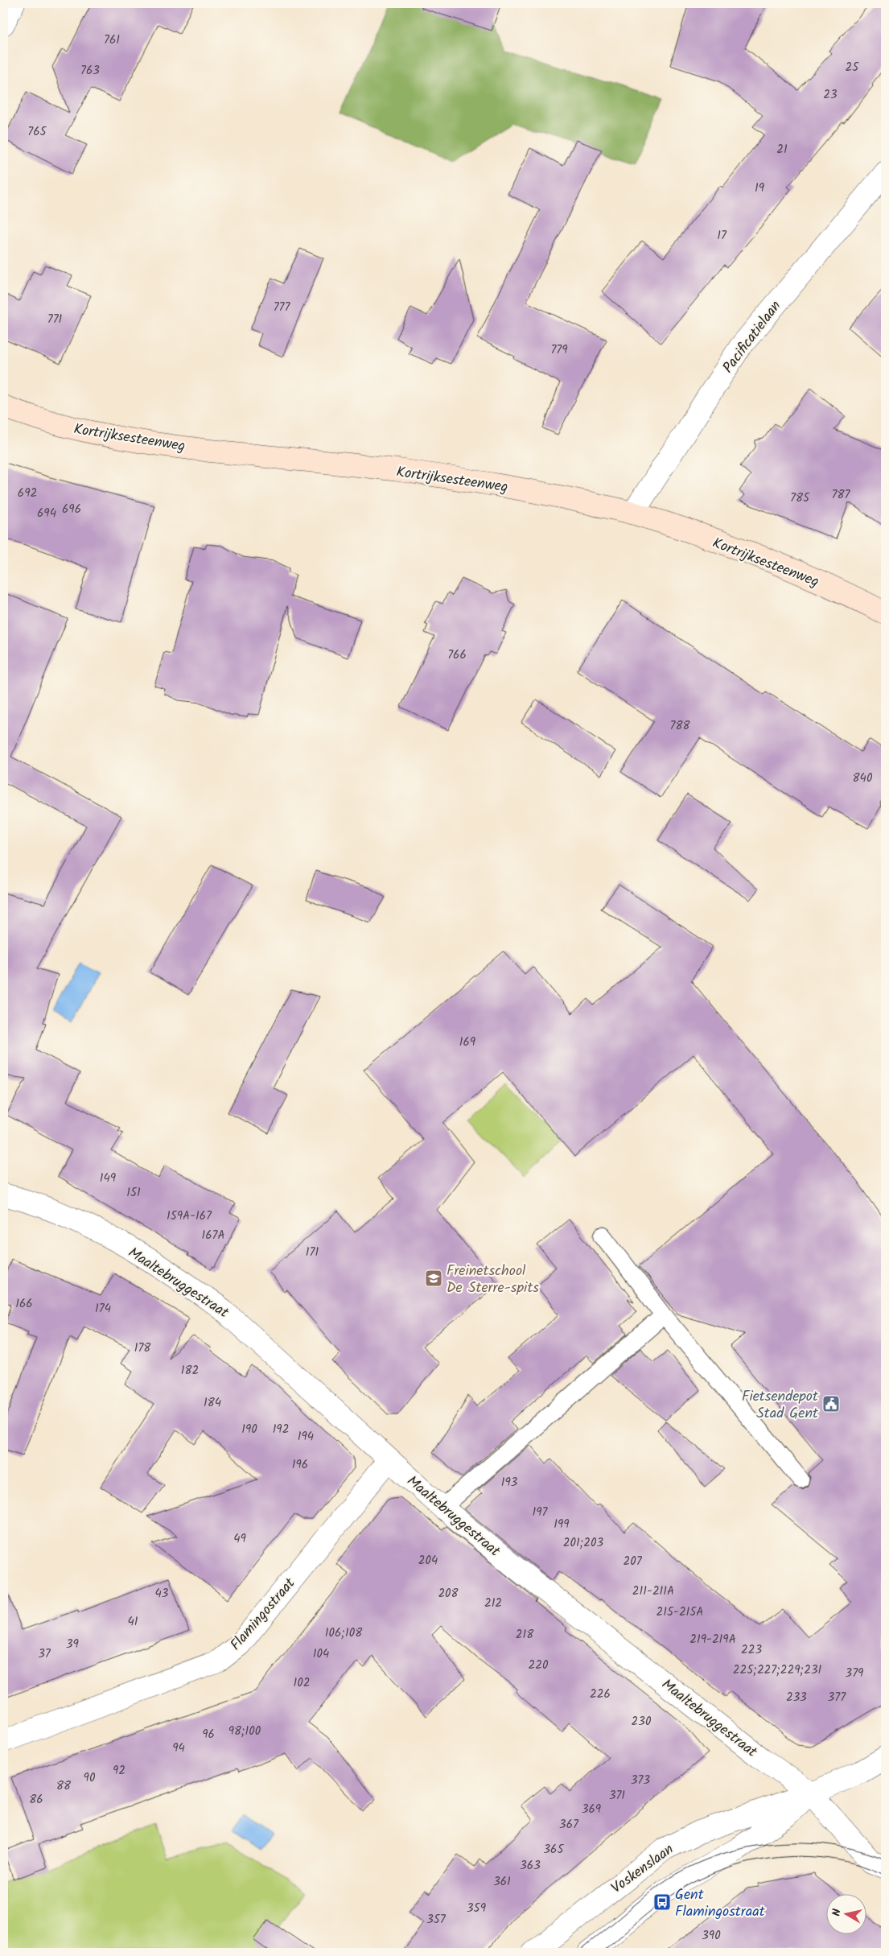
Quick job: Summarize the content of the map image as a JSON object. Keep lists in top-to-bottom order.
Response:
{
  "streets": {
    "main road": ["Kortrijksesteenweg"],
    "street": [
      "Pacificatielaan",
      "Maaltebruggestraat",
      "Flamingostraat",
      "Voskenslaan"
    ]
  },
  "crossings": [
    ["Pacificatielaan", "Kortrijksesteenweg"],
    ["Maaltebruggestraat", "Flamingostraat"],
    ["Maaltebruggestraat", "Voskenslaan"]
  ],
  "places": {
    "school or university": ["Freinetschool De Sterre-spits"],
    "public building": ["Fietsendepot Stad Gent"],
    "bus stop": ["Gent Flamingostraat"]
  },
  "house_numbers": [
    "761",
    "25",
    "763",
    "23",
    "765",
    "21",
    "19",
    "17",
    "777",
    "771",
    "779",
    "692",
    "787",
    "785",
    "696",
    "694",
    "766",
    "788",
    "840",
    "169",
    "149",
    "151",
    "159A-167",
    "167A",
    "171",
    "166",
    "174",
    "178",
    "182",
    "184",
    "190",
    "192",
    "194",
    "196",
    "193",
    "197",
    "199",
    "49",
    "201;203",
    "204",
    "207",
    "211-211A",
    "43",
    "208",
    "212",
    "215-215A",
    "41",
    "106;108",
    "218",
    "219-219A",
    "39",
    "223",
    "37",
    "104",
    "220",
    "225;227;229;231",
    "379",
    "102",
    "226",
    "233",
    "377",
    "230",
    "98;100",
    "96",
    "94",
    "92",
    "90",
    "373",
    "88",
    "371",
    "86",
    "369",
    "367",
    "365",
    "363",
    "361",
    "359",
    "357",
    "390"
  ],
  "north": "left"
}
